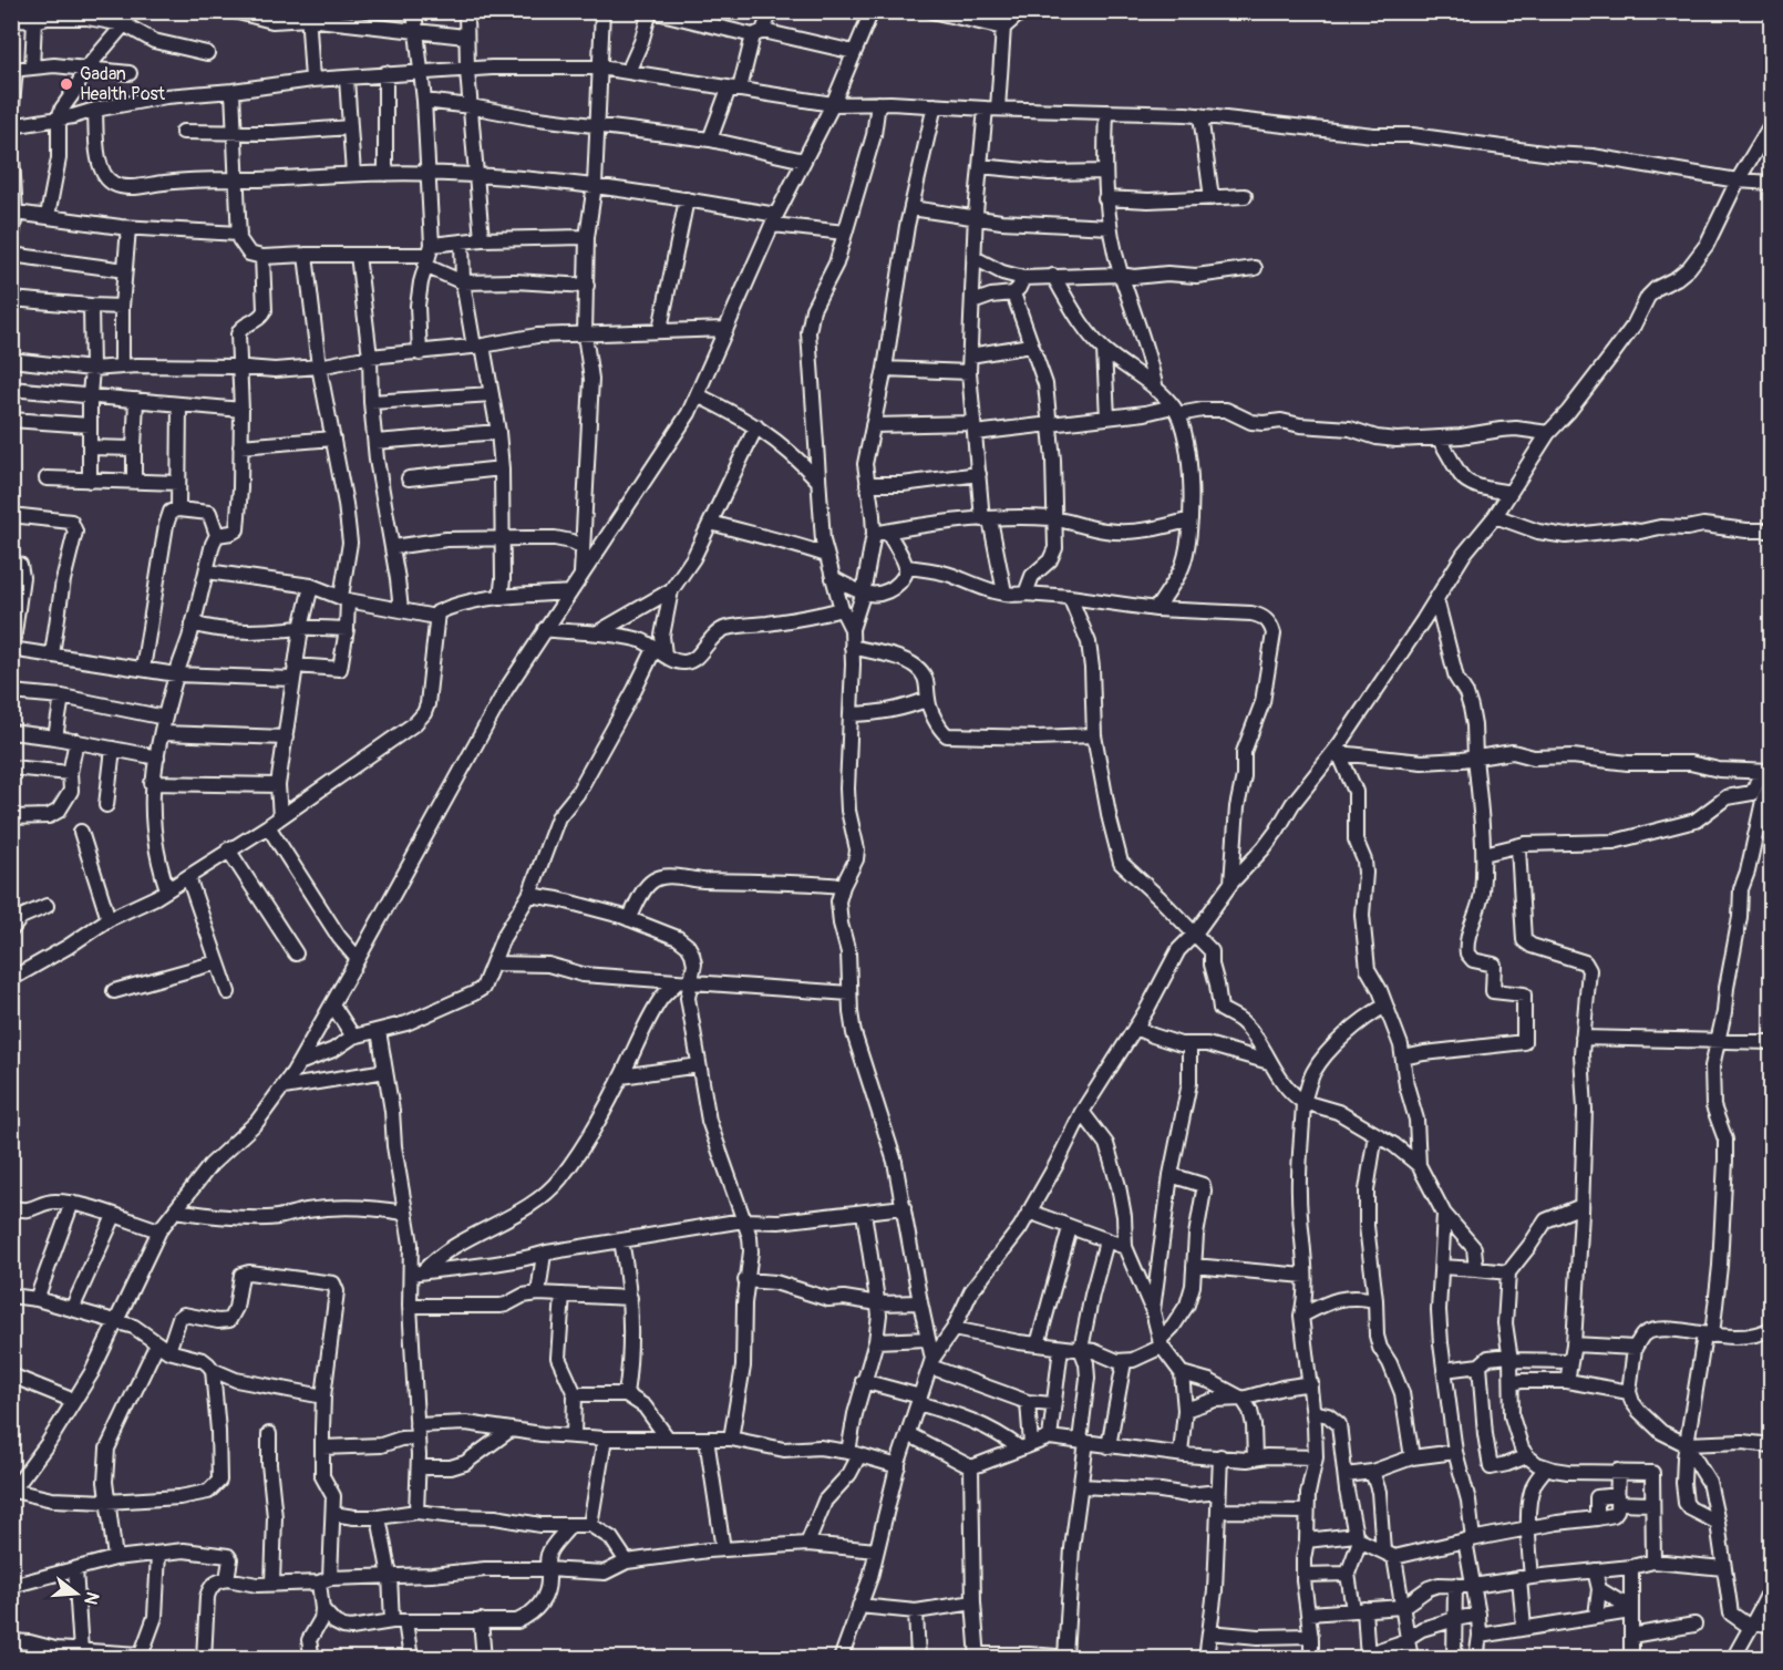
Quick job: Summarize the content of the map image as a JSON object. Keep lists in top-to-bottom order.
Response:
{
  "places": ["Gadan Health Post"],
  "north": "right"
}
